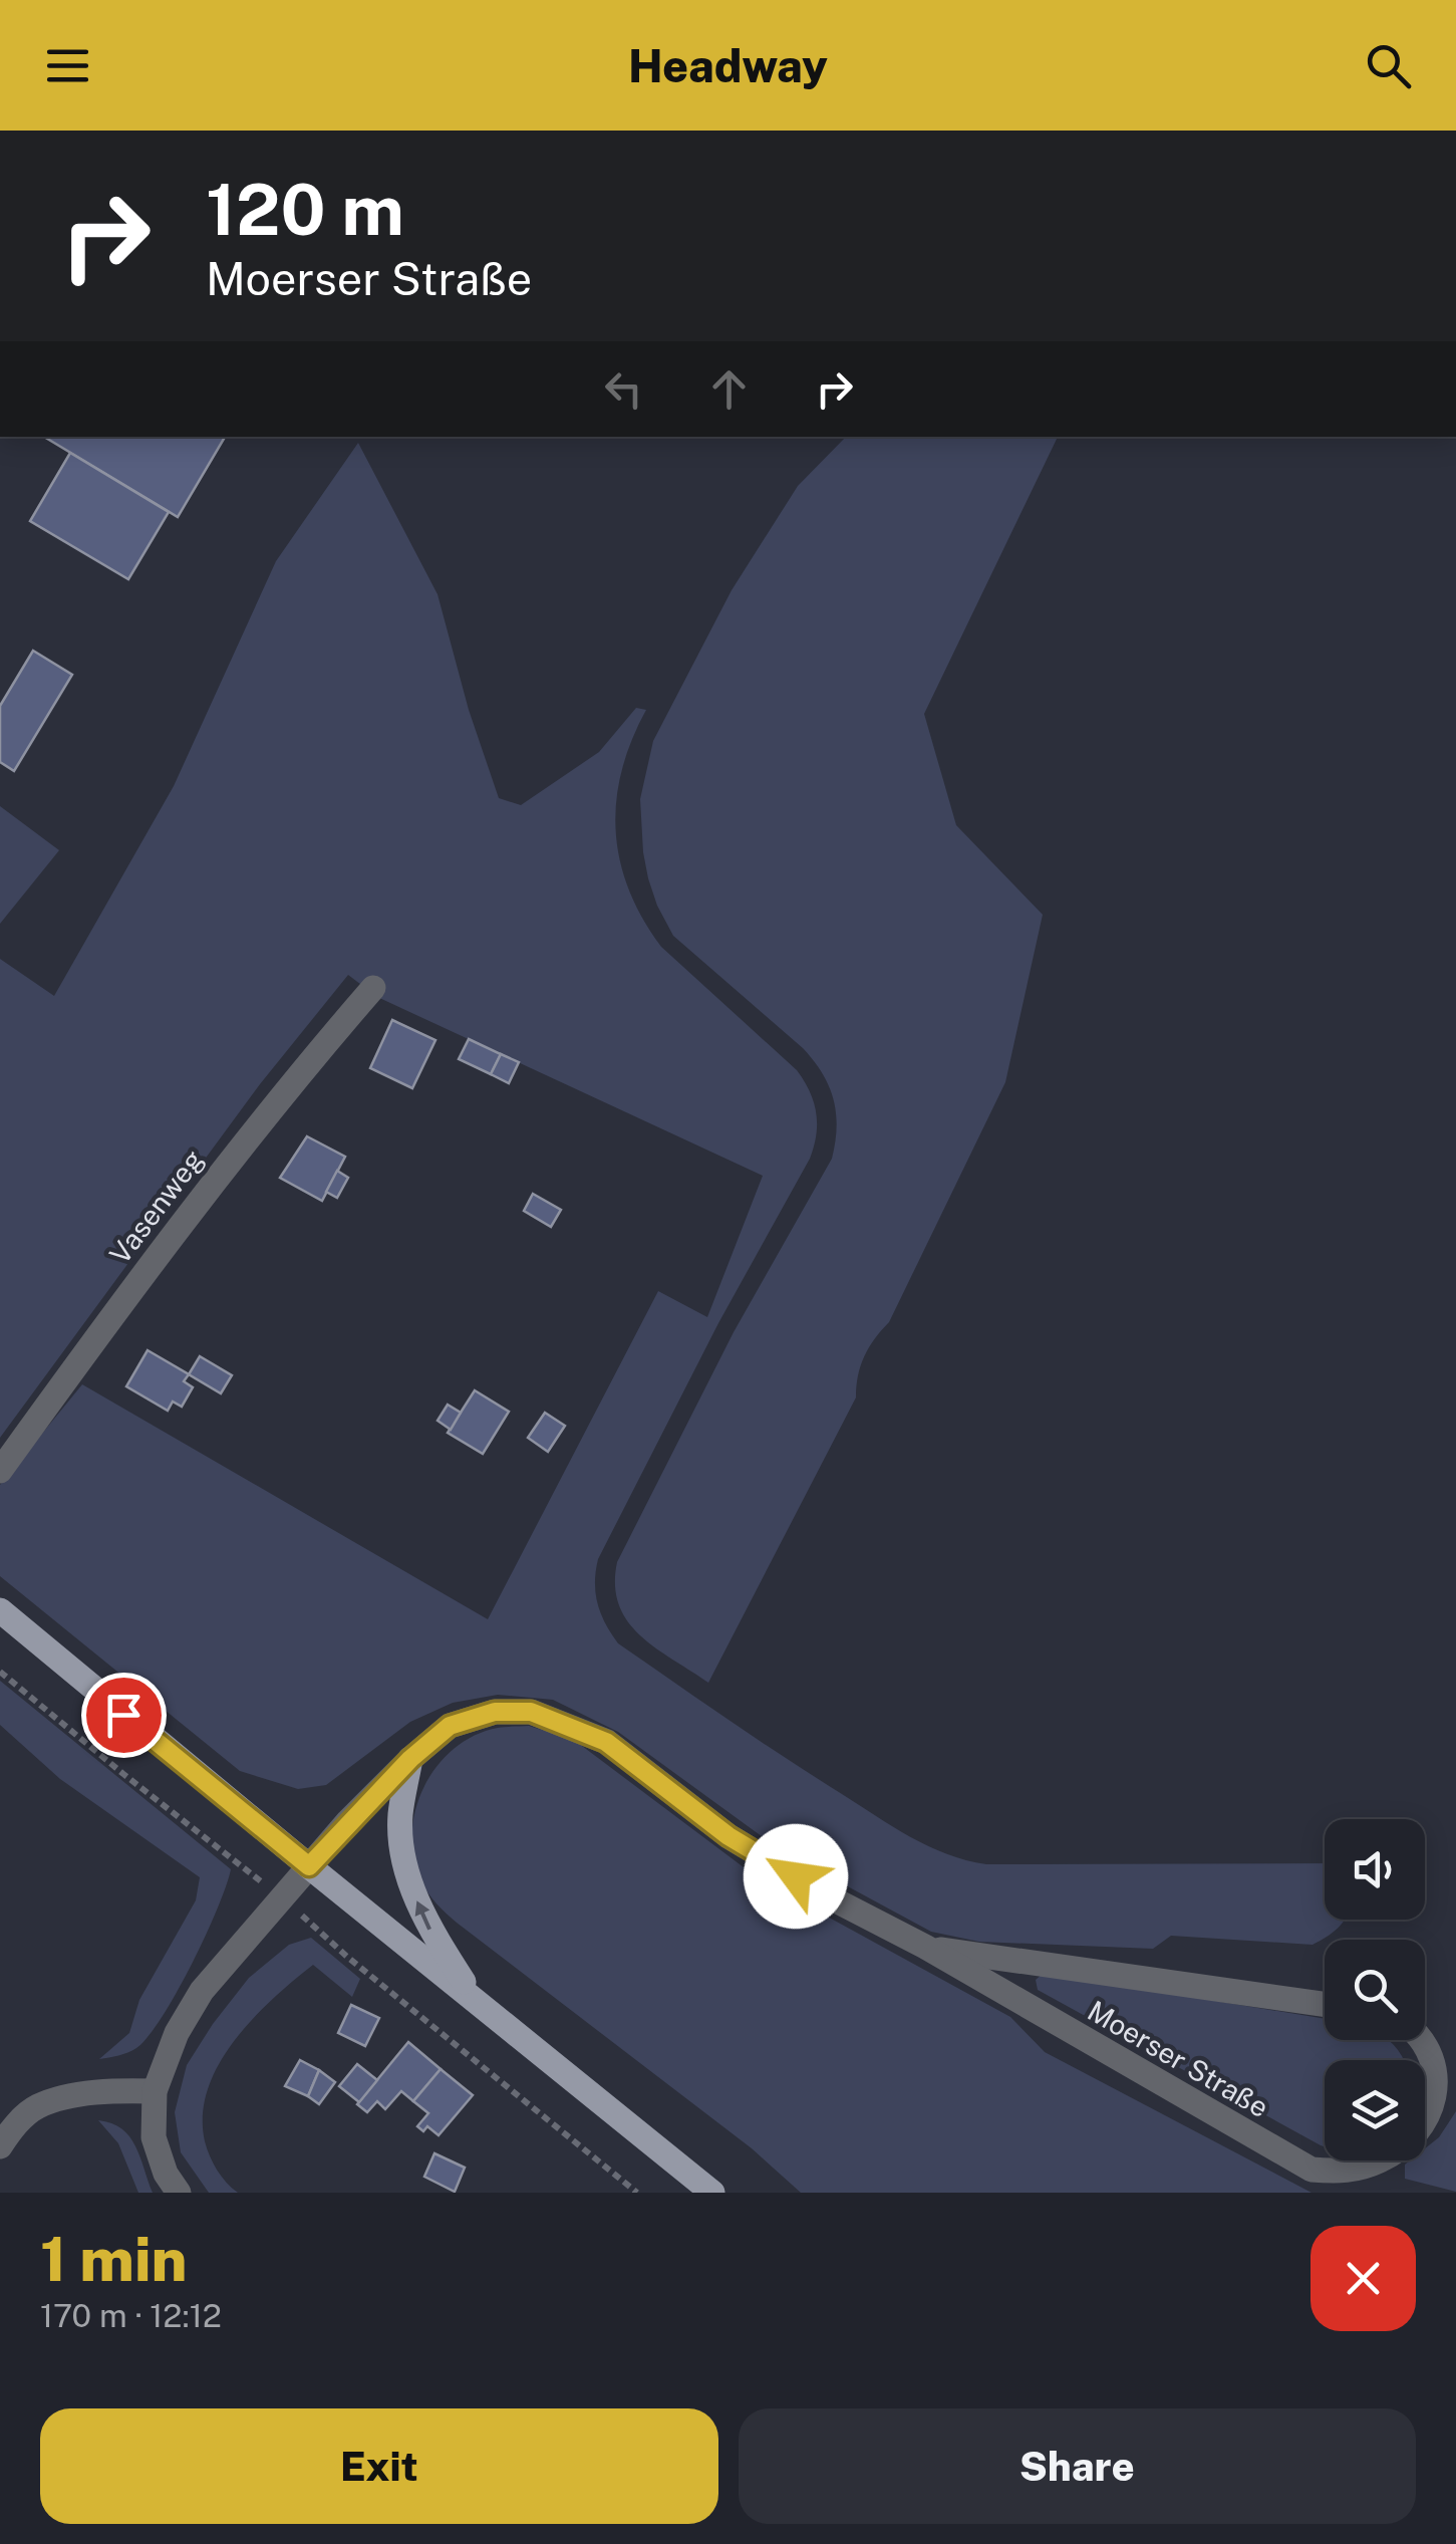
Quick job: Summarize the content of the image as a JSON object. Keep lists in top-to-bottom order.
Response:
{
  "streets": {
    "street": ["Vasenweg", "Moerser Straße"]
  },
  "page": {
    "header": "Headway",
    "turn": ["120 m", "Moerser Straße"],
    "heading": ["1 min", "170 m · 12:12"],
    "buttons": ["Exit", "Share"]
  }
}
